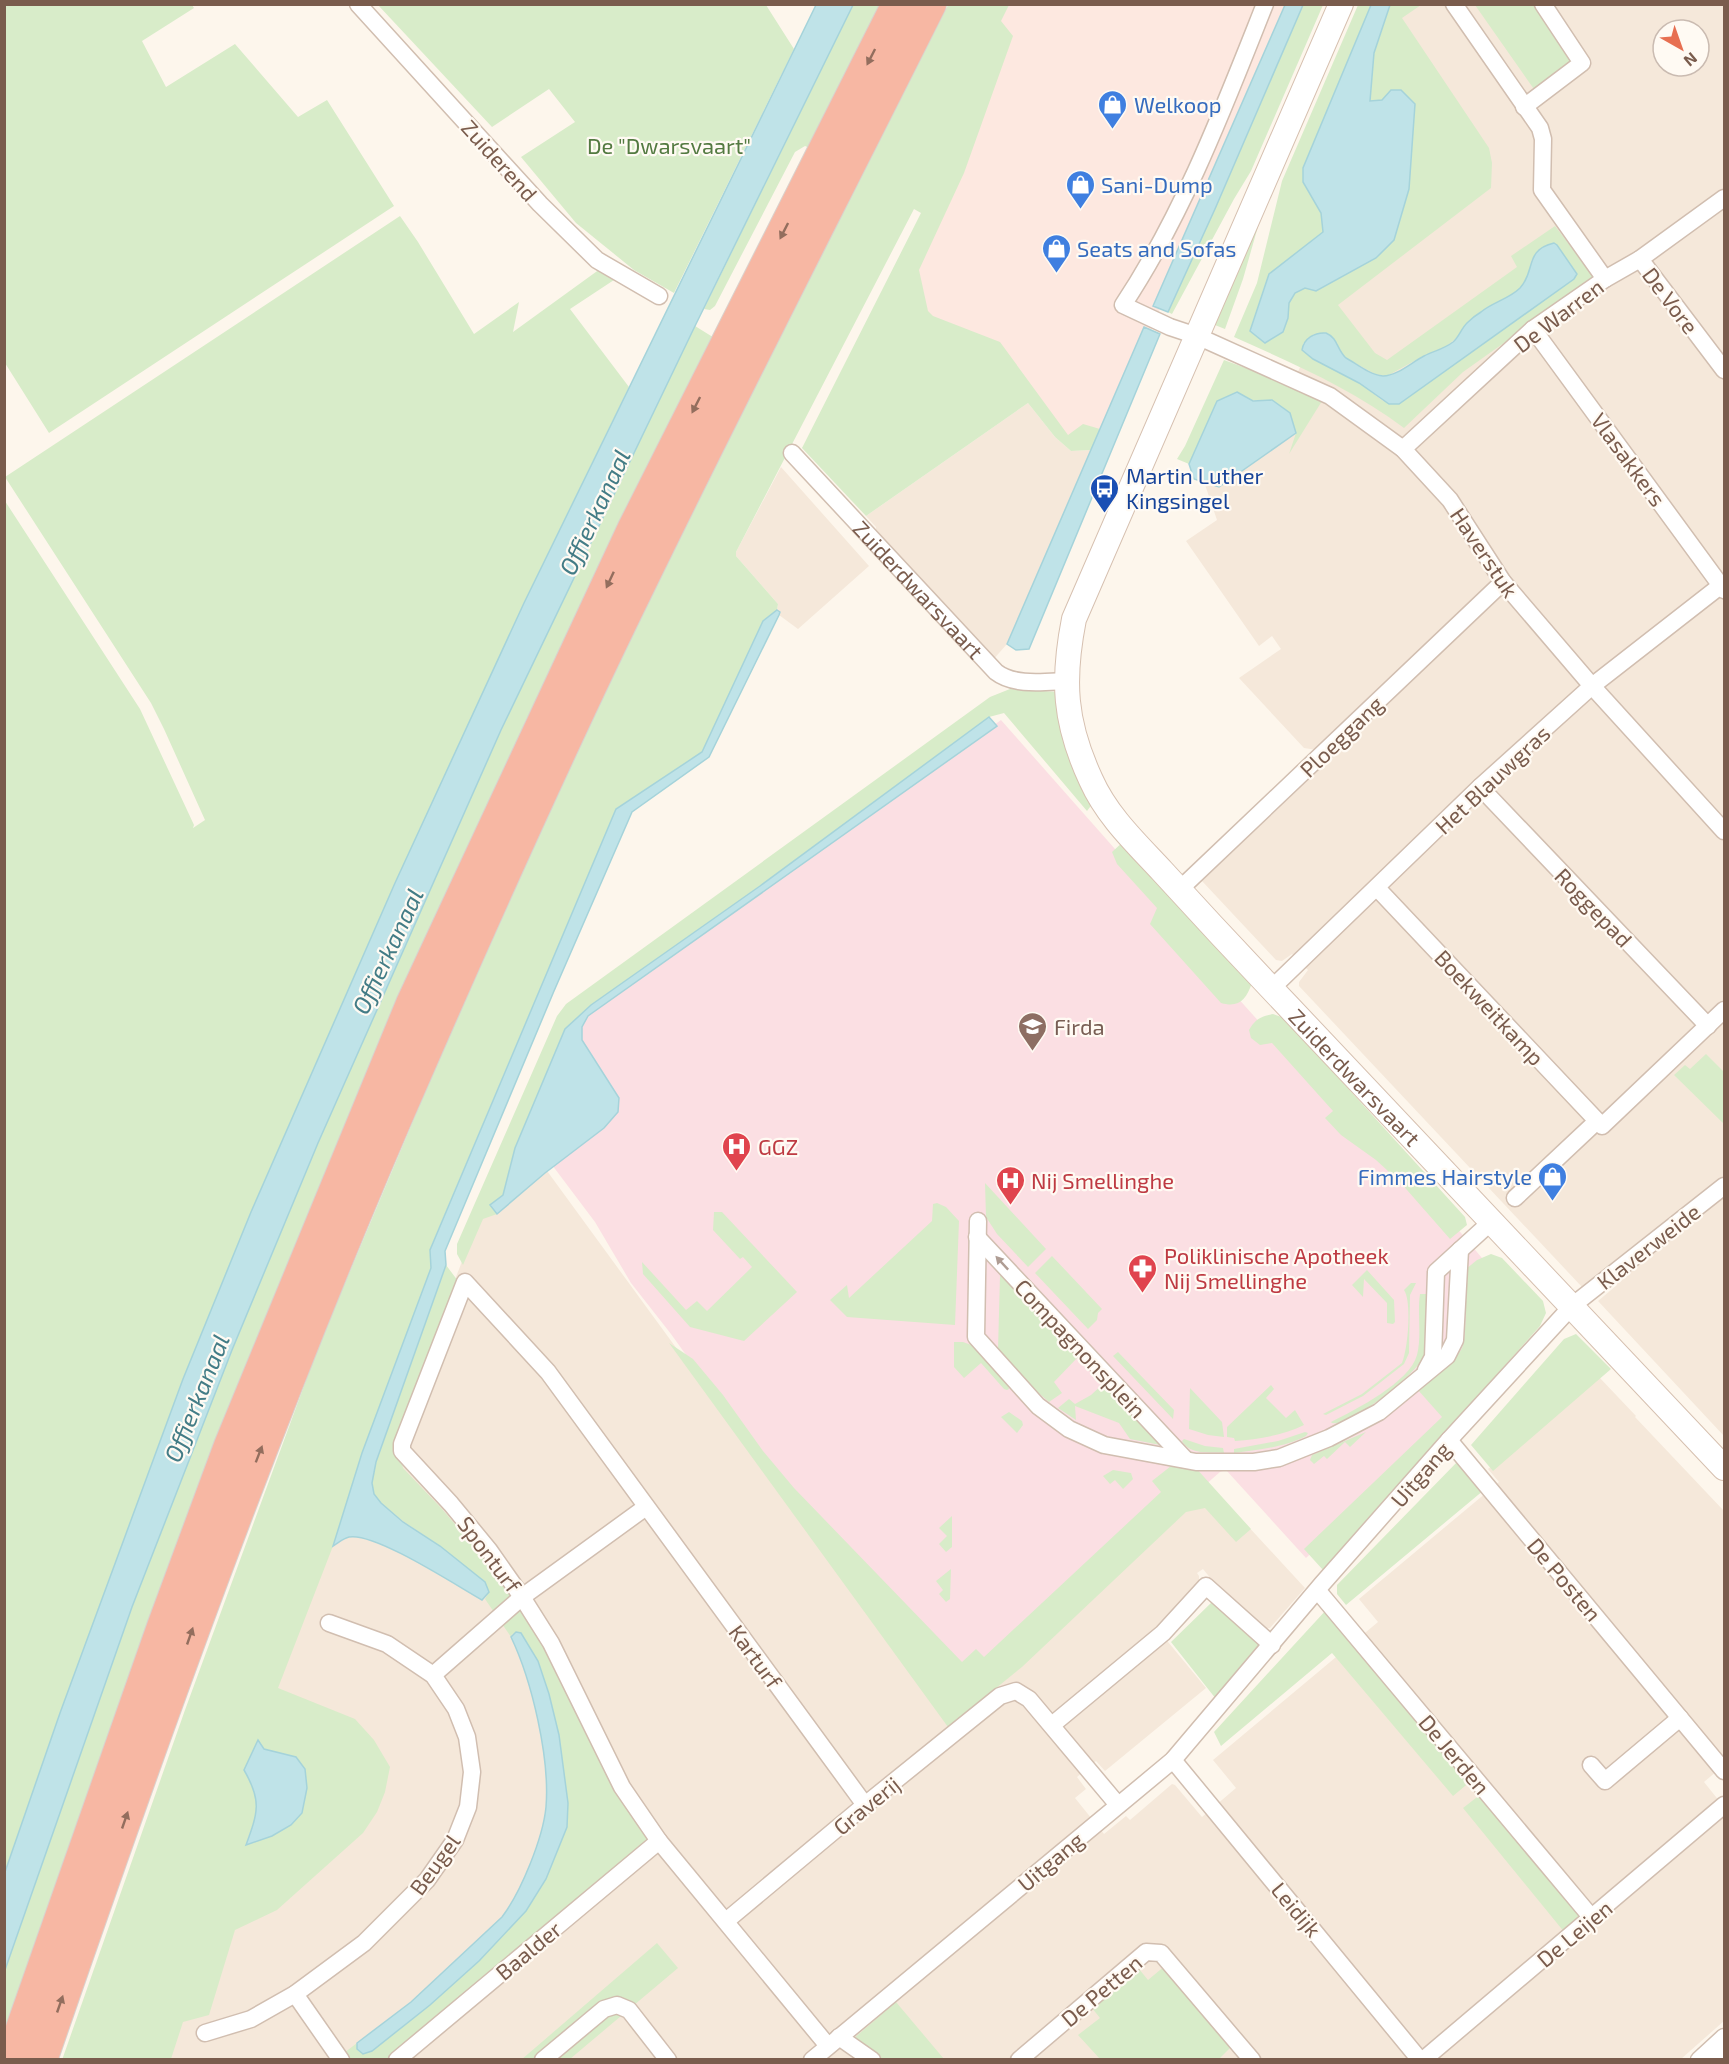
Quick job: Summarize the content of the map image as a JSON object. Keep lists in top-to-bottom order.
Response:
{
  "streets": {
    "street": [
      "Zuiderend",
      "De Vore",
      "De Warren",
      "Vlasakkers",
      "Haverstuk",
      "Zuiderdwarsvaart",
      "Ploeggang",
      "Het Blauwgras",
      "Roggepad",
      "Boekweitkamp",
      "Klaverweide",
      "Compagnonsplein",
      "Uitgang",
      "Sponturf",
      "De Posten",
      "Karturf",
      "De Jerden",
      "Graverij",
      "Beugel",
      "Leidijk",
      "De Leijen",
      "Baalder",
      "De Petten"
    ]
  },
  "crossings": [
    ["De Vore", "De Warren"],
    ["De Warren", "Vlasakkers"],
    ["De Warren", "Haverstuk"],
    ["Vlasakkers", "Het Blauwgras"],
    ["Haverstuk", "Zuiderdwarsvaart"],
    ["Haverstuk", "Ploeggang"],
    ["Haverstuk", "Het Blauwgras"],
    ["Zuiderdwarsvaart", "Ploeggang"],
    ["Zuiderdwarsvaart", "Het Blauwgras"],
    ["Zuiderdwarsvaart", "Klaverweide"],
    ["Zuiderdwarsvaart", "Uitgang"],
    ["Het Blauwgras", "Roggepad"],
    ["Het Blauwgras", "Boekweitkamp"],
    ["Klaverweide", "Uitgang"],
    ["Uitgang", "De Posten"],
    ["Uitgang", "De Jerden"],
    ["Uitgang", "Graverij"],
    ["Uitgang", "Leidijk"],
    ["Sponturf", "Karturf"],
    ["Sponturf", "Graverij"],
    ["Sponturf", "Baalder"],
    ["Karturf", "Graverij"],
    ["De Jerden", "De Leijen"],
    ["Leidijk", "De Leijen"]
  ],
  "water": ["Offierkanaal"],
  "parks": ["De \"Dwarsvaart\""],
  "places": {
    "shop": [
      "Welkoop",
      "Sani-Dump",
      "Seats and Sofas",
      "Fimmes Hairstyle"
    ],
    "bus stop": ["Martin Luther Kingsingel"],
    "school or university": ["Firda"],
    "hospital": ["GGZ", "Nij Smellinghe"],
    "pharmacy": ["Poliklinische Apotheek Nij Smellinghe"]
  },
  "north": "bottom right"
}
